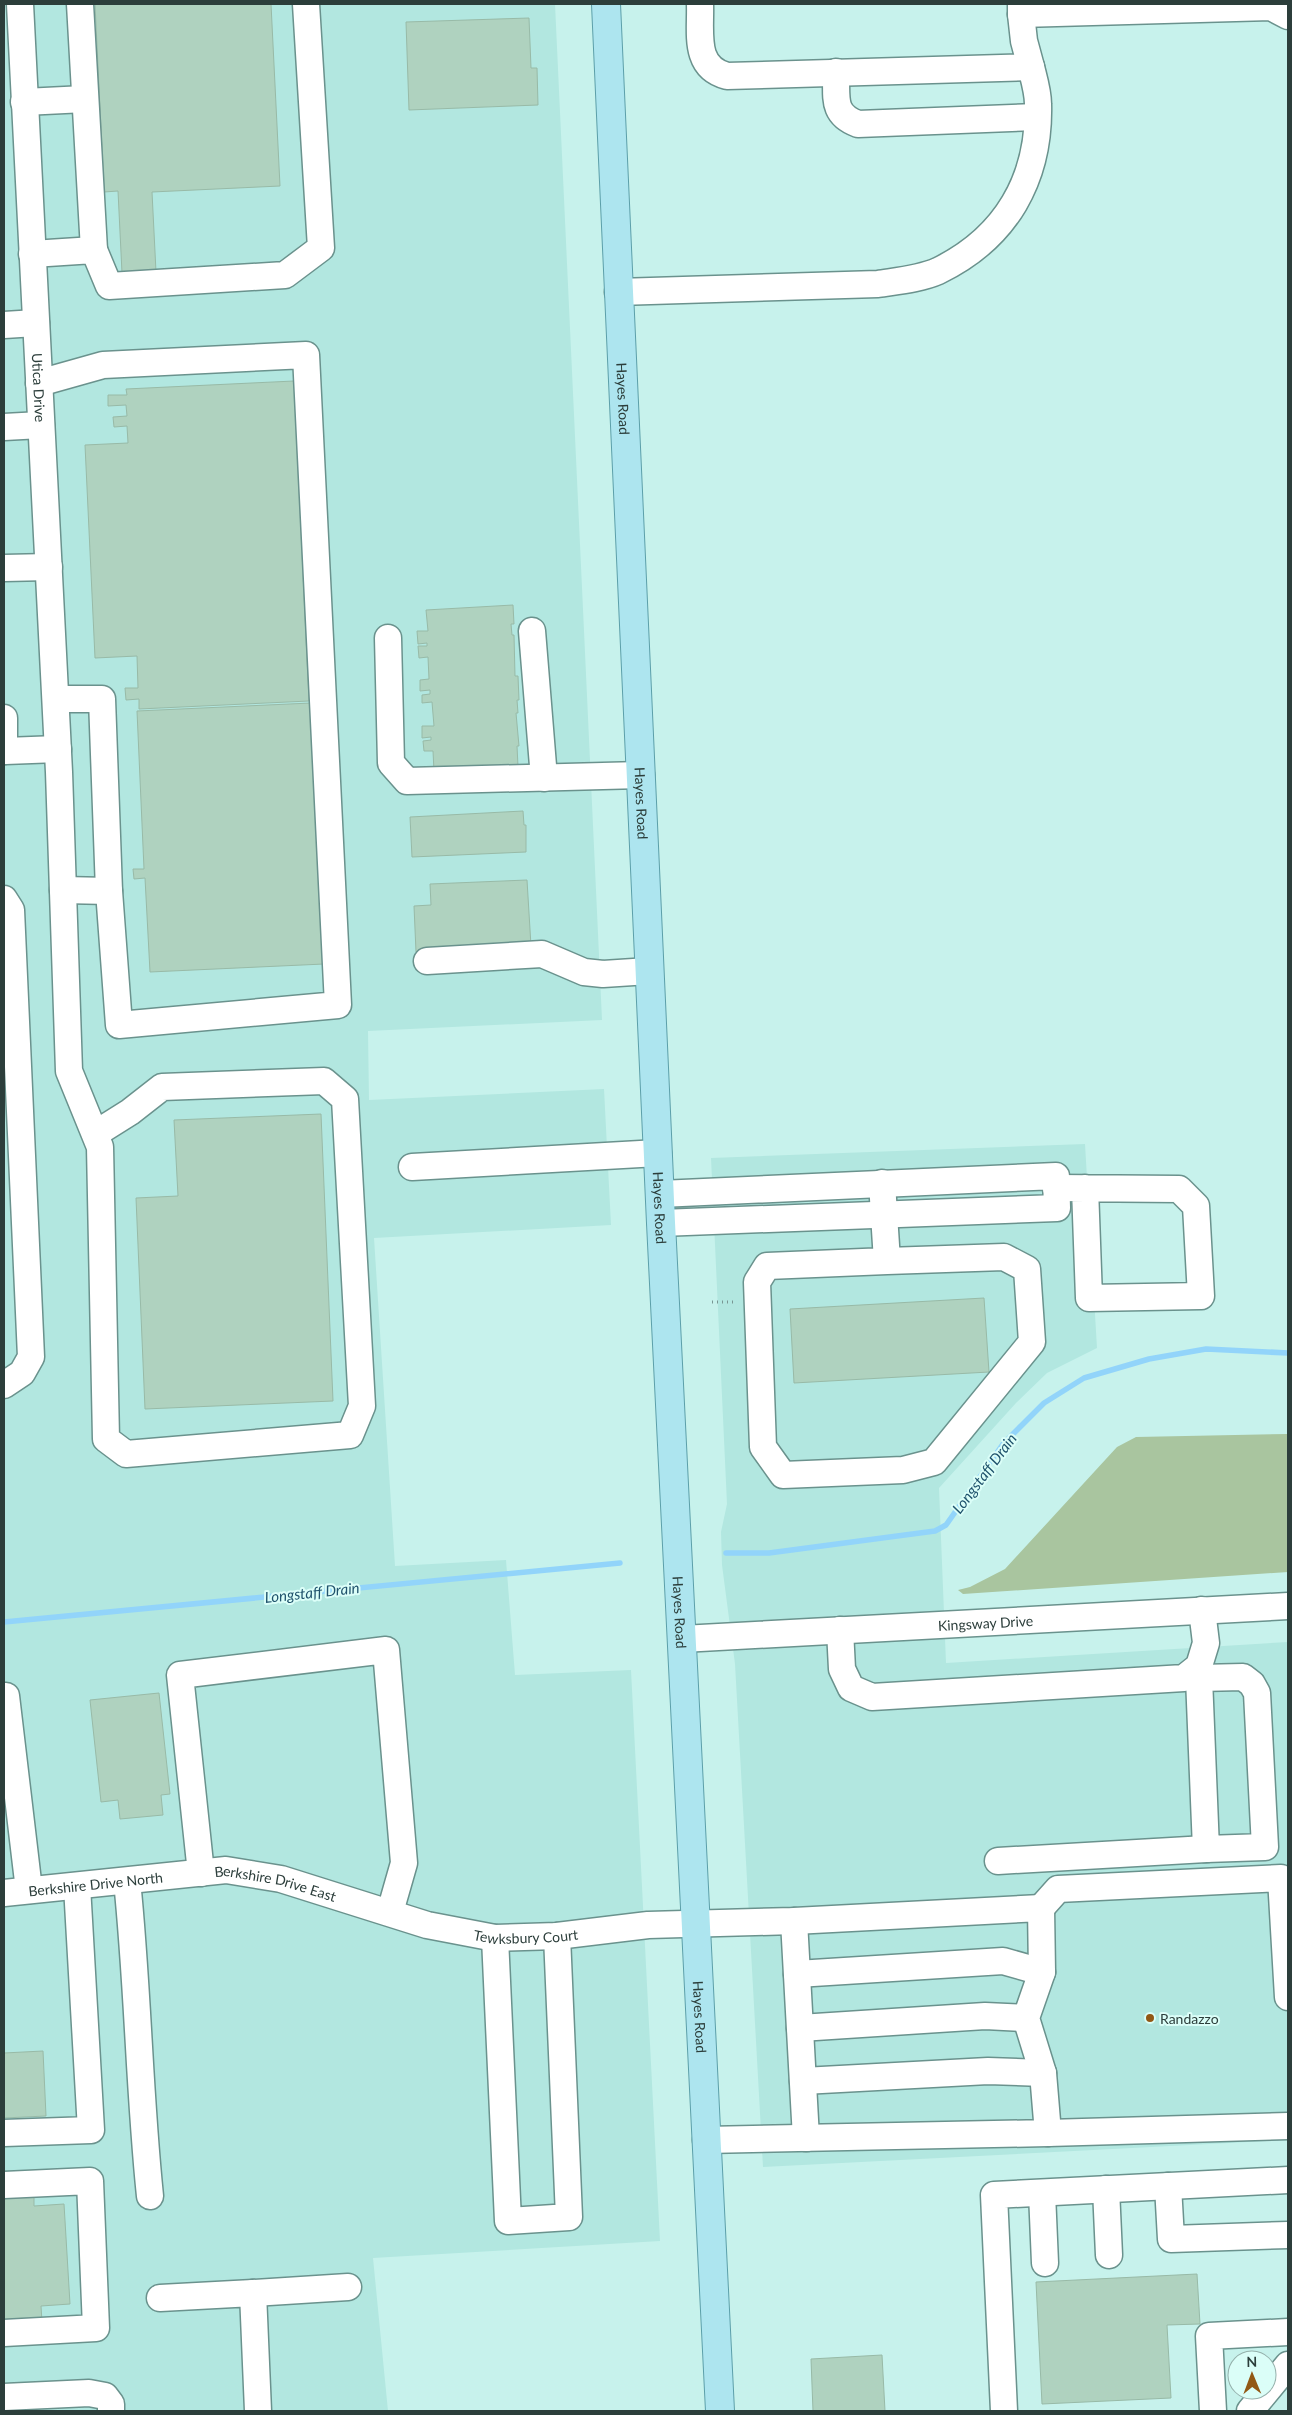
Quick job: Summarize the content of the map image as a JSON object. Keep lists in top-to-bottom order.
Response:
{
  "streets": {
    "main road": ["Hayes Road"],
    "street": [
      "Utica Drive",
      "Kingsway Drive",
      "Berkshire Drive North",
      "Berkshire Drive East",
      "Tewksbury Court"
    ]
  },
  "crossings": [
    ["Hayes Road", "Kingsway Drive"],
    ["Hayes Road", "Tewksbury Court"],
    ["Berkshire Drive North", "Berkshire Drive East"],
    ["Berkshire Drive East", "Tewksbury Court"]
  ],
  "water": ["Longstaff Drain"],
  "places": ["Randazzo"],
  "north": "top"
}
